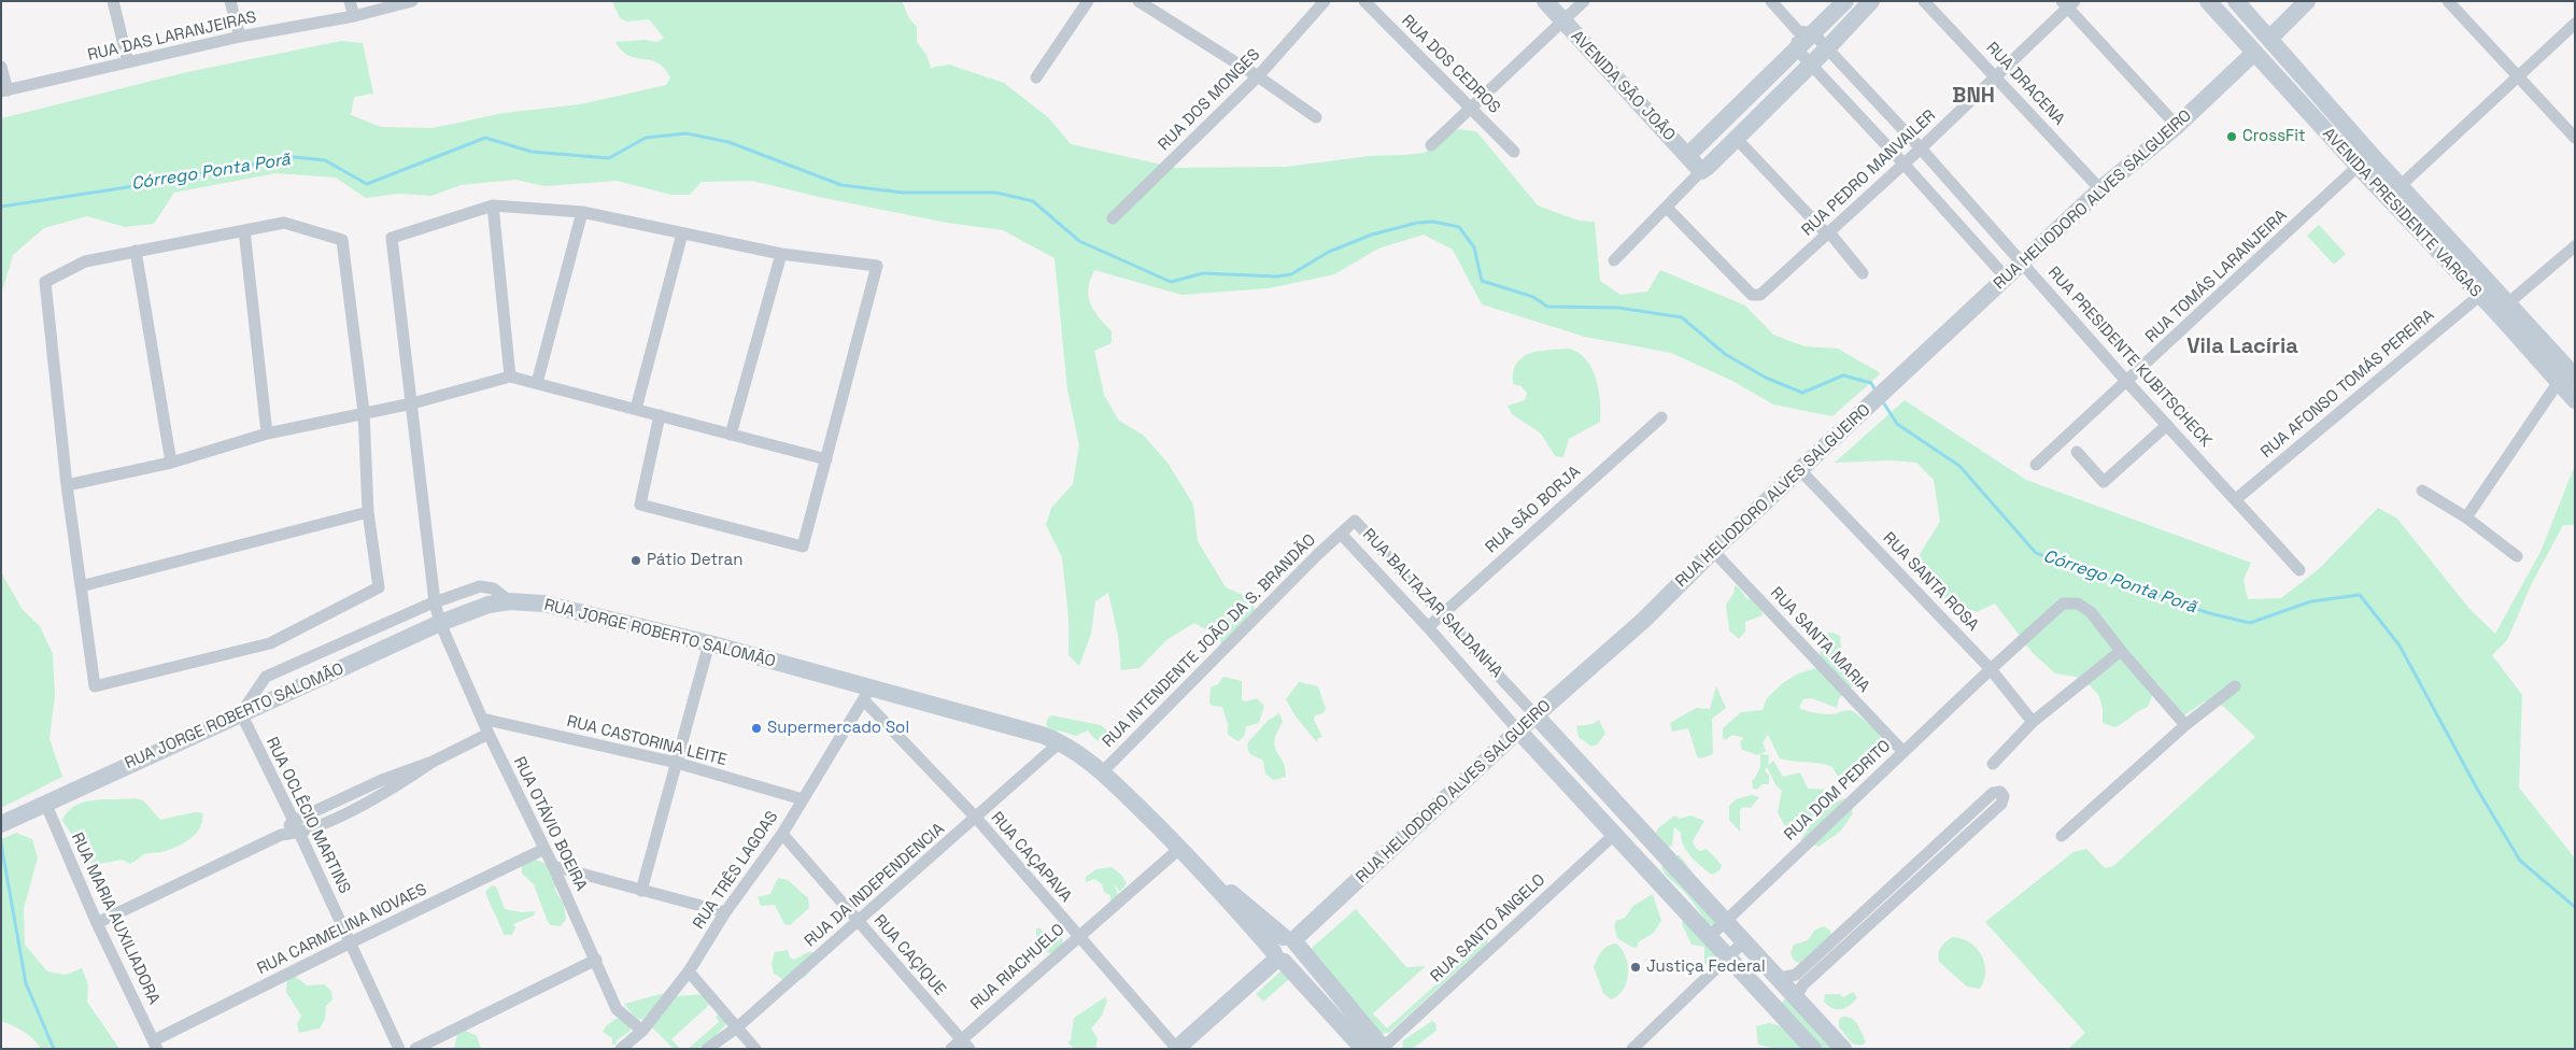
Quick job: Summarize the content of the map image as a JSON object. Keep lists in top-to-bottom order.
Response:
{
  "streets": {
    "main road": [
      "AVENIDA SÃO JOÃO",
      "RUA HELIODORO ALVES SALGUEIRO",
      "AVENIDA PRESIDENTE VARGAS",
      "RUA BALTAZAR SALDANHA",
      "RUA JORGE ROBERTO SALOMÃO"
    ],
    "street": [
      "RUA DAS LARANJEIRAS",
      "RUA DOS CEDROS",
      "RUA DRACENA",
      "RUA DOS MONGES",
      "RUA PEDRO MANVAILER",
      "RUA TOMÁS LARANJEIRA",
      "RUA PRESIDENTE KUBITSCHECK",
      "RUA AFONSO TOMÁS PEREIRA",
      "RUA SÃO BORJA",
      "RUA SANTA ROSA",
      "RUA SANTA MARIA",
      "RUA INTENDENTE JOÃO DA S. BRANDÃO",
      "RUA CASTORINA LEITE",
      "RUA DOM PEDRITO",
      "RUA OCLÊCIO MARTINS",
      "RUA OTÁVIO BOEIRA",
      "RUA CAÇAPAVA",
      "RUA TRÊS LAGOAS",
      "RUA DA INDEPENDENCIA",
      "RUA MARIA AUXILIADORA",
      "RUA SANTO ÂNGELO",
      "RUA CARMELINA NOVAES",
      "RUA CAÇIQUE",
      "RUA RIACHUELO"
    ]
  },
  "crossings": [
    ["RUA DRACENA", "RUA PEDRO MANVAILER"],
    ["RUA DRACENA", "RUA HELIODORO ALVES SALGUEIRO"],
    ["RUA PEDRO MANVAILER", "RUA PRESIDENTE KUBITSCHECK"],
    ["RUA HELIODORO ALVES SALGUEIRO", "AVENIDA PRESIDENTE VARGAS"],
    ["RUA HELIODORO ALVES SALGUEIRO", "RUA PRESIDENTE KUBITSCHECK"],
    ["RUA HELIODORO ALVES SALGUEIRO", "RUA SANTA ROSA"],
    ["RUA HELIODORO ALVES SALGUEIRO", "RUA BALTAZAR SALDANHA"],
    ["RUA HELIODORO ALVES SALGUEIRO", "RUA JORGE ROBERTO SALOMÃO"],
    ["RUA HELIODORO ALVES SALGUEIRO", "RUA SANTA MARIA"],
    ["AVENIDA PRESIDENTE VARGAS", "RUA TOMÁS LARANJEIRA"],
    ["AVENIDA PRESIDENTE VARGAS", "RUA AFONSO TOMÁS PEREIRA"],
    ["RUA TOMÁS LARANJEIRA", "RUA PRESIDENTE KUBITSCHECK"],
    ["RUA PRESIDENTE KUBITSCHECK", "RUA AFONSO TOMÁS PEREIRA"],
    ["RUA SÃO BORJA", "RUA BALTAZAR SALDANHA"],
    ["RUA SANTA ROSA", "RUA DOM PEDRITO"],
    ["RUA BALTAZAR SALDANHA", "RUA INTENDENTE JOÃO DA S. BRANDÃO"],
    ["RUA BALTAZAR SALDANHA", "RUA DOM PEDRITO"],
    ["RUA BALTAZAR SALDANHA", "RUA SANTO ÂNGELO"],
    ["RUA JORGE ROBERTO SALOMÃO", "RUA INTENDENTE JOÃO DA S. BRANDÃO"],
    ["RUA JORGE ROBERTO SALOMÃO", "RUA OCLÊCIO MARTINS"],
    ["RUA JORGE ROBERTO SALOMÃO", "RUA OTÁVIO BOEIRA"],
    ["RUA JORGE ROBERTO SALOMÃO", "RUA CAÇAPAVA"],
    ["RUA JORGE ROBERTO SALOMÃO", "RUA TRÊS LAGOAS"],
    ["RUA JORGE ROBERTO SALOMÃO", "RUA DA INDEPENDENCIA"],
    ["RUA JORGE ROBERTO SALOMÃO", "RUA MARIA AUXILIADORA"],
    ["RUA JORGE ROBERTO SALOMÃO", "RUA SANTO ÂNGELO"],
    ["RUA JORGE ROBERTO SALOMÃO", "RUA RIACHUELO"],
    ["RUA SANTA MARIA", "RUA DOM PEDRITO"],
    ["RUA CASTORINA LEITE", "RUA OTÁVIO BOEIRA"],
    ["RUA CASTORINA LEITE", "RUA TRÊS LAGOAS"],
    ["RUA OCLÊCIO MARTINS", "RUA CARMELINA NOVAES"],
    ["RUA OTÁVIO BOEIRA", "RUA TRÊS LAGOAS"],
    ["RUA OTÁVIO BOEIRA", "RUA CARMELINA NOVAES"],
    ["RUA CAÇAPAVA", "RUA TRÊS LAGOAS"],
    ["RUA CAÇAPAVA", "RUA DA INDEPENDENCIA"],
    ["RUA CAÇAPAVA", "RUA RIACHUELO"],
    ["RUA TRÊS LAGOAS", "RUA CAÇIQUE"],
    ["RUA DA INDEPENDENCIA", "RUA CAÇIQUE"],
    ["RUA MARIA AUXILIADORA", "RUA CARMELINA NOVAES"],
    ["RUA CAÇIQUE", "RUA RIACHUELO"]
  ],
  "districts": ["BNH", "Vila Lacíria"],
  "water": ["Córrego Ponta Porã"],
  "places": [
    "CrossFit",
    "Pátio Detran",
    "Supermercado Sol",
    "Justiça Federal"
  ]
}
